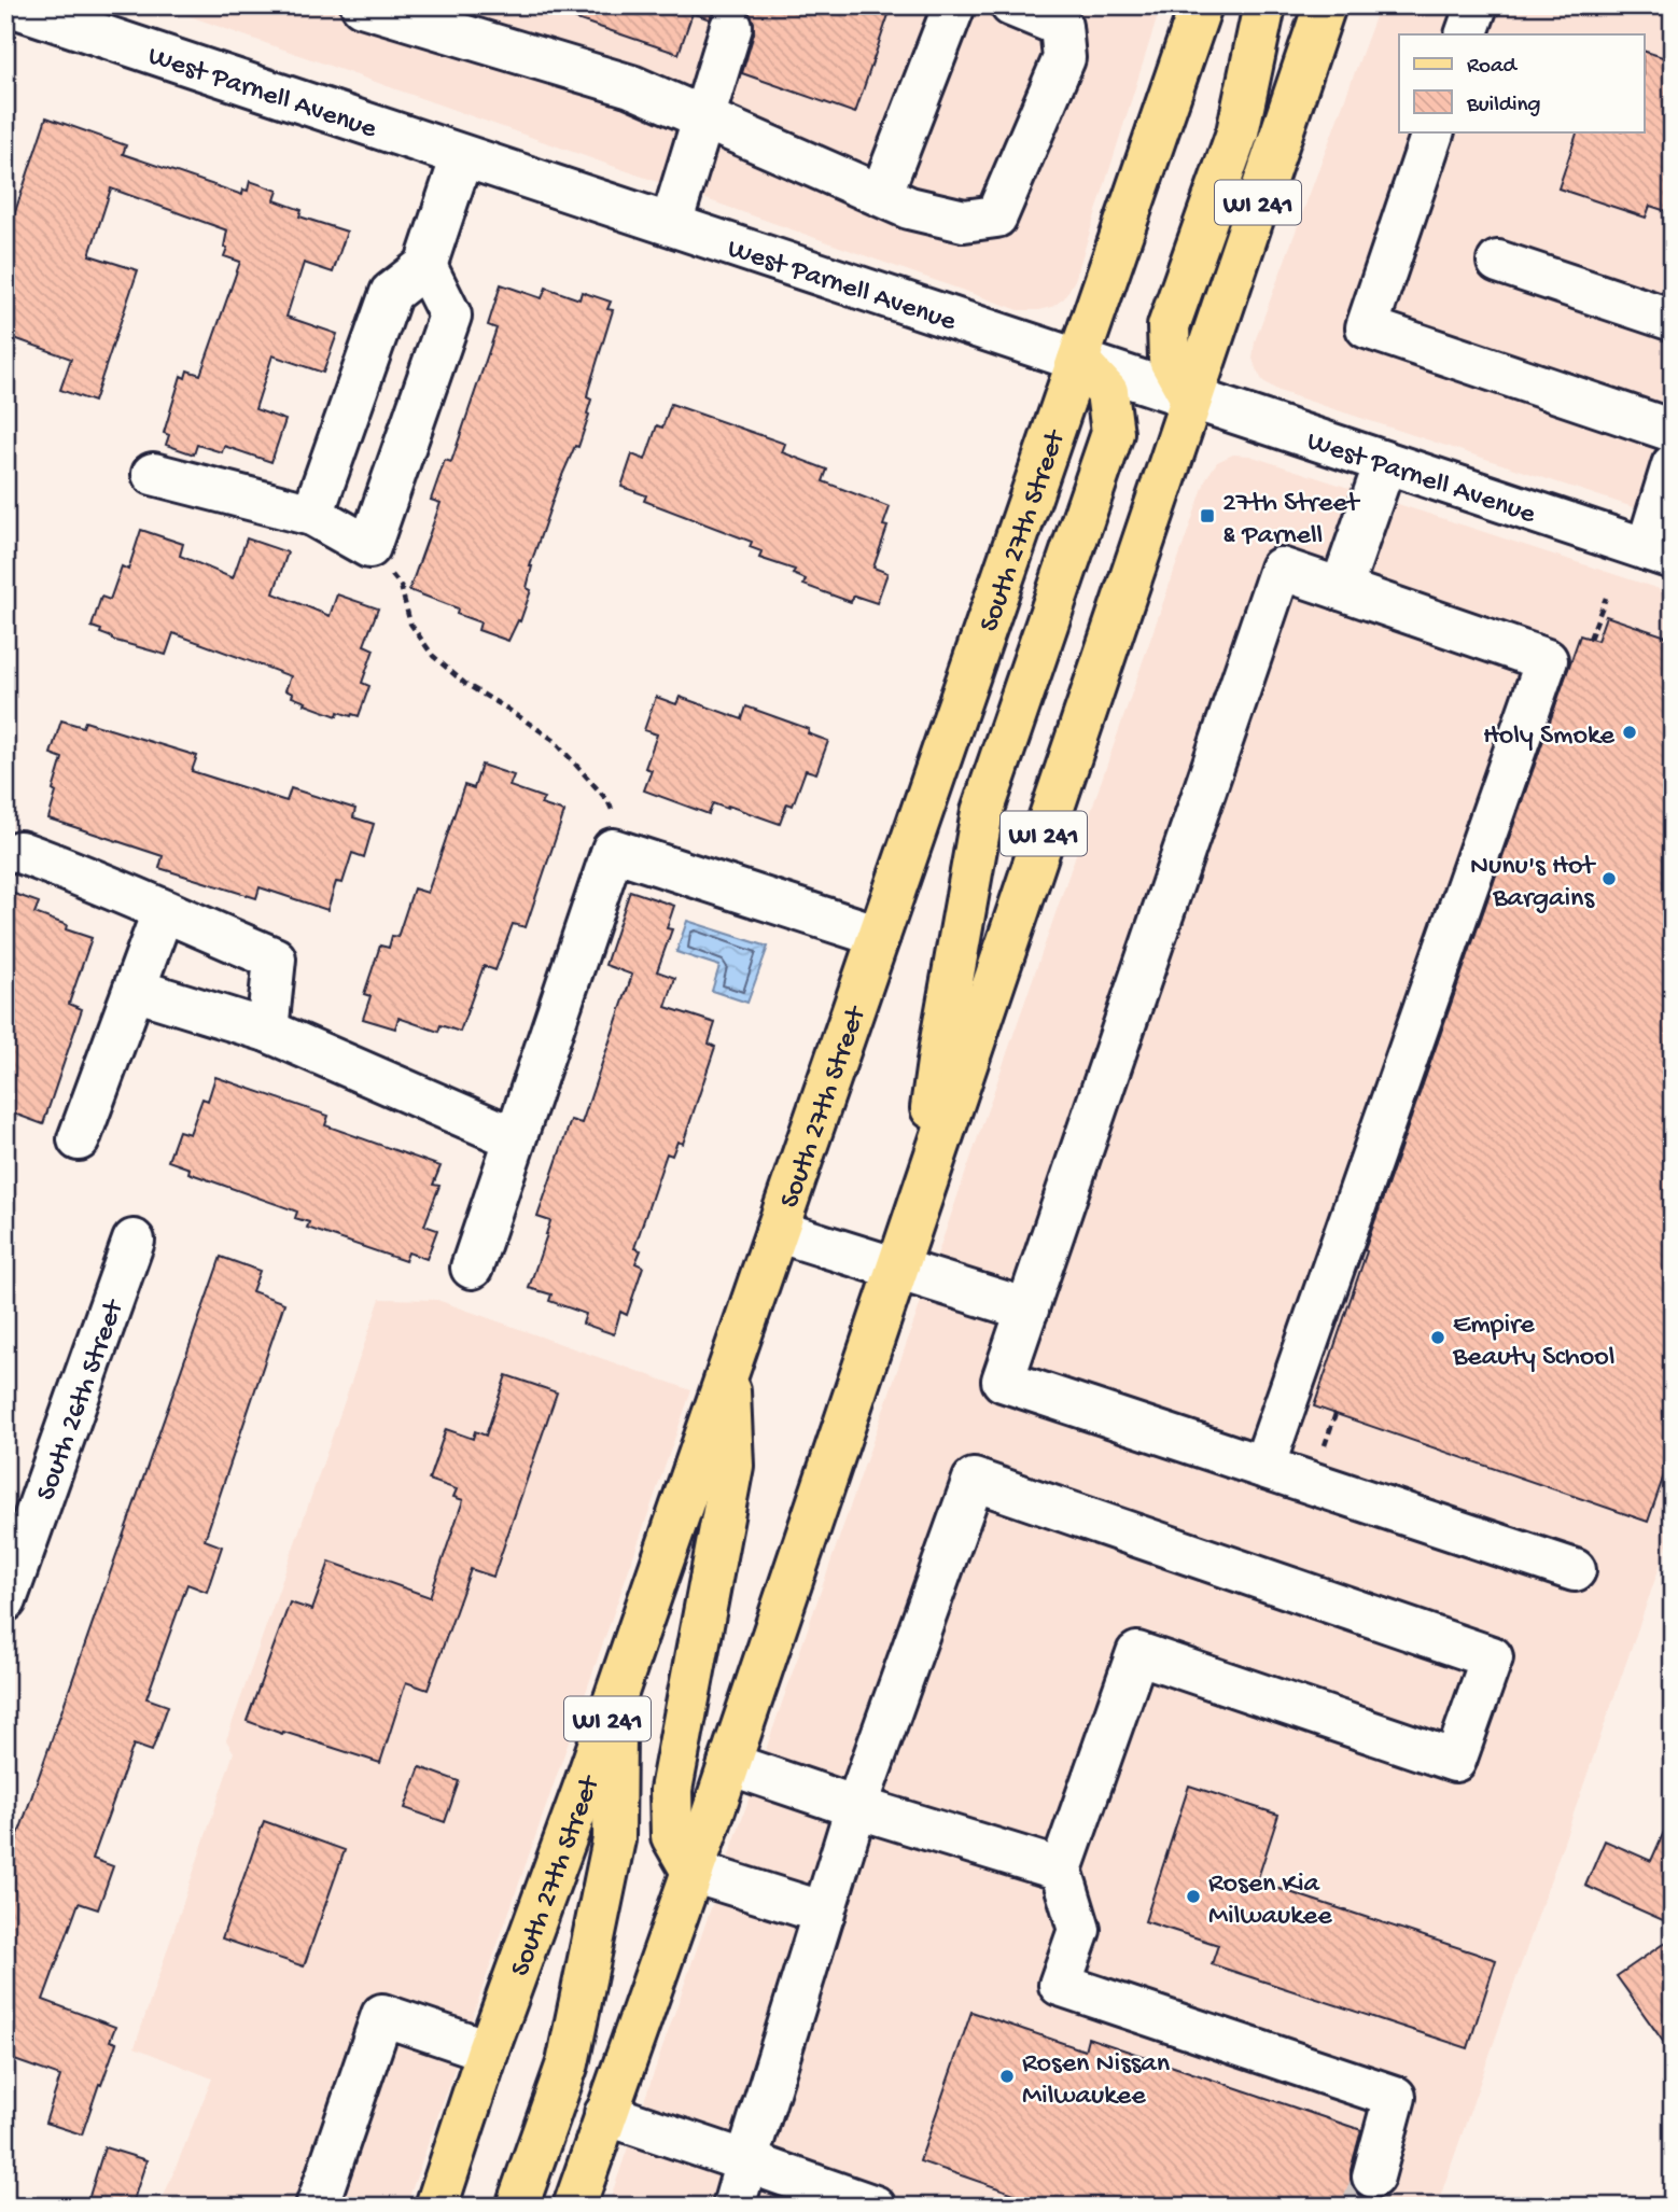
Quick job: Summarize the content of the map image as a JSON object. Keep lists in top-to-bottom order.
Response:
{
  "streets": {
    "main road": ["WI 241", "South 27th Street"],
    "street": ["West Parnell Avenue", "South 26th Street"]
  },
  "crossings": [
    ["West Parnell Avenue", "WI 241"],
    ["West Parnell Avenue", "South 27th Street"]
  ],
  "places": {
    "transit": ["27th Street & Parnell"],
    "other": [
      "Holy Smoke",
      "Nunu's Hot Bargains",
      "Empire Beauty School",
      "Rosen Kia Milwaukee",
      "Rosen Nissan Milwaukee"
    ]
  },
  "legend": ["Road", "Building"]
}
